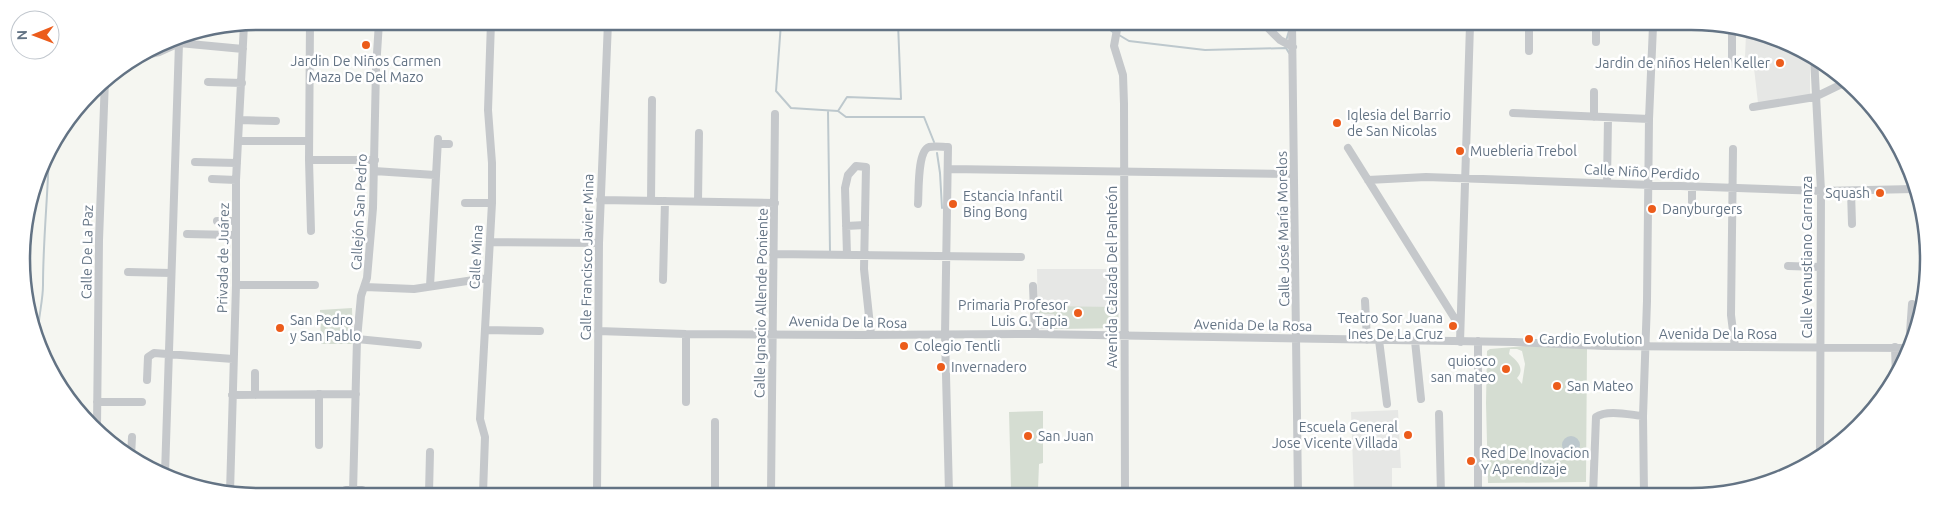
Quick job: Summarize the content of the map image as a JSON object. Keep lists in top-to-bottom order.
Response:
{
  "streets": {
    "street": [
      "Calle Niño Perdido",
      "Callejón San Pedro",
      "Calle José María Morelos",
      "Calle De La Paz",
      "Calle Mina",
      "Calle Francisco Javier Mina",
      "Calle Venustiano Carranza",
      "Privada de Juárez",
      "Avenida Calzada Del Panteón",
      "Calle Ignacio Allende Poniente",
      "Avenida De la Rosa"
    ]
  },
  "crossings": [
    ["Calle Niño Perdido", "Calle Venustiano Carranza"],
    ["Calle José María Morelos", "Avenida De la Rosa"],
    ["Calle Francisco Javier Mina", "Avenida De la Rosa"],
    ["Calle Venustiano Carranza", "Avenida De la Rosa"],
    ["Avenida Calzada Del Panteón", "Avenida De la Rosa"],
    ["Calle Ignacio Allende Poniente", "Avenida De la Rosa"]
  ],
  "places": [
    "Jardin De Niños Carmen Maza De Del Mazo",
    "Jardin de niños Helen Keller",
    "Iglesia del Barrio de San Nicolas",
    "Muebleria Trebol",
    "Squash",
    "Estancia Infantil Bing Bong",
    "Danyburgers",
    "Primaria Profesor Luis G. Tapia",
    "Teatro Sor Juana Ines De La Cruz",
    "San Pedro y San Pablo",
    "Cardio Evolution",
    "Colegio Tentli",
    "Invernadero",
    "quiosco san mateo",
    "San Mateo",
    "Escuela General Jose Vicente Villada",
    "San Juan",
    "Red De Inovacion Y Aprendizaje"
  ],
  "north": "left"
}
